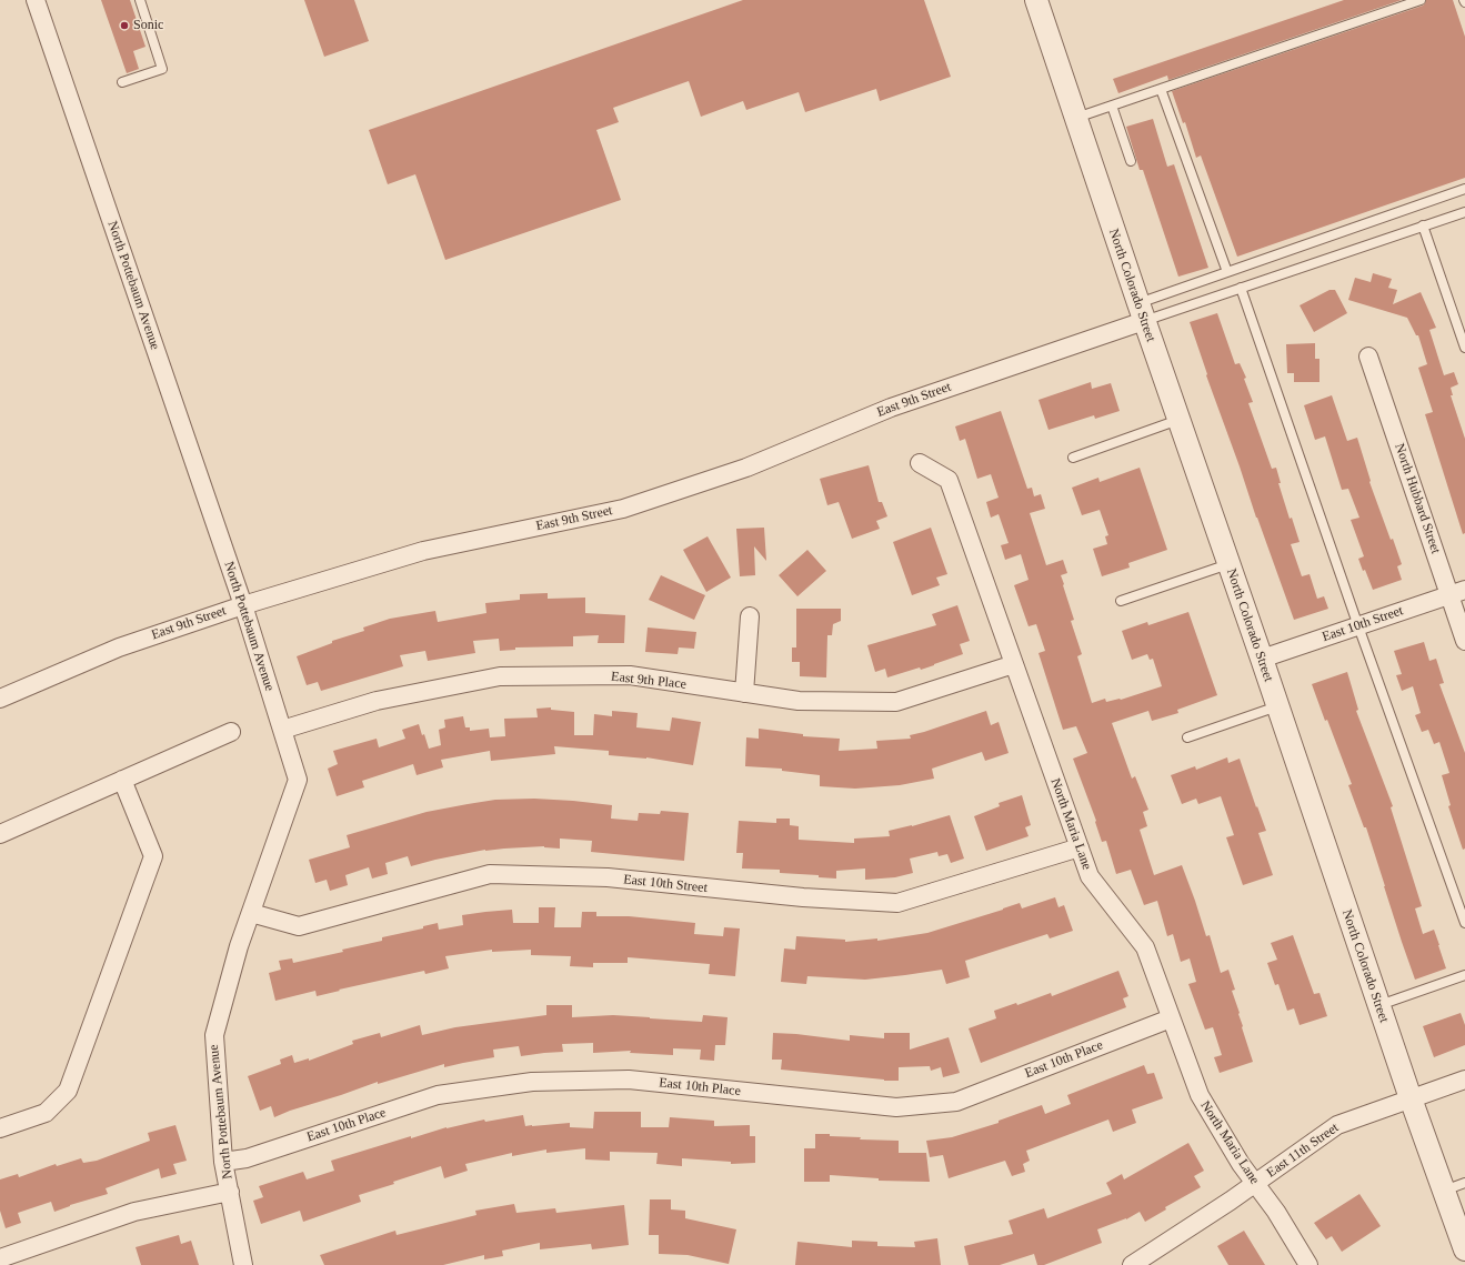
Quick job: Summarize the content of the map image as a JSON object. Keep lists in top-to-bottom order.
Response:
{
  "streets": {
    "street": [
      "North Pottebaum Avenue",
      "North Colorado Street",
      "East 9th Street",
      "North Hubbard Street",
      "East 10th Street",
      "East 9th Place",
      "North Maria Lane",
      "East 10th Place",
      "East 11th Street"
    ]
  },
  "crossings": [
    ["North Pottebaum Avenue", "East 9th Street"],
    ["North Pottebaum Avenue", "East 10th Street"],
    ["North Pottebaum Avenue", "East 9th Place"],
    ["North Pottebaum Avenue", "East 10th Place"],
    ["North Colorado Street", "East 9th Street"],
    ["North Colorado Street", "East 10th Street"],
    ["North Colorado Street", "East 11th Street"],
    ["North Hubbard Street", "East 10th Street"],
    ["East 10th Street", "North Maria Lane"],
    ["East 9th Place", "North Maria Lane"],
    ["North Maria Lane", "East 10th Place"],
    ["North Maria Lane", "East 11th Street"]
  ],
  "places": ["Sonic"]
}
